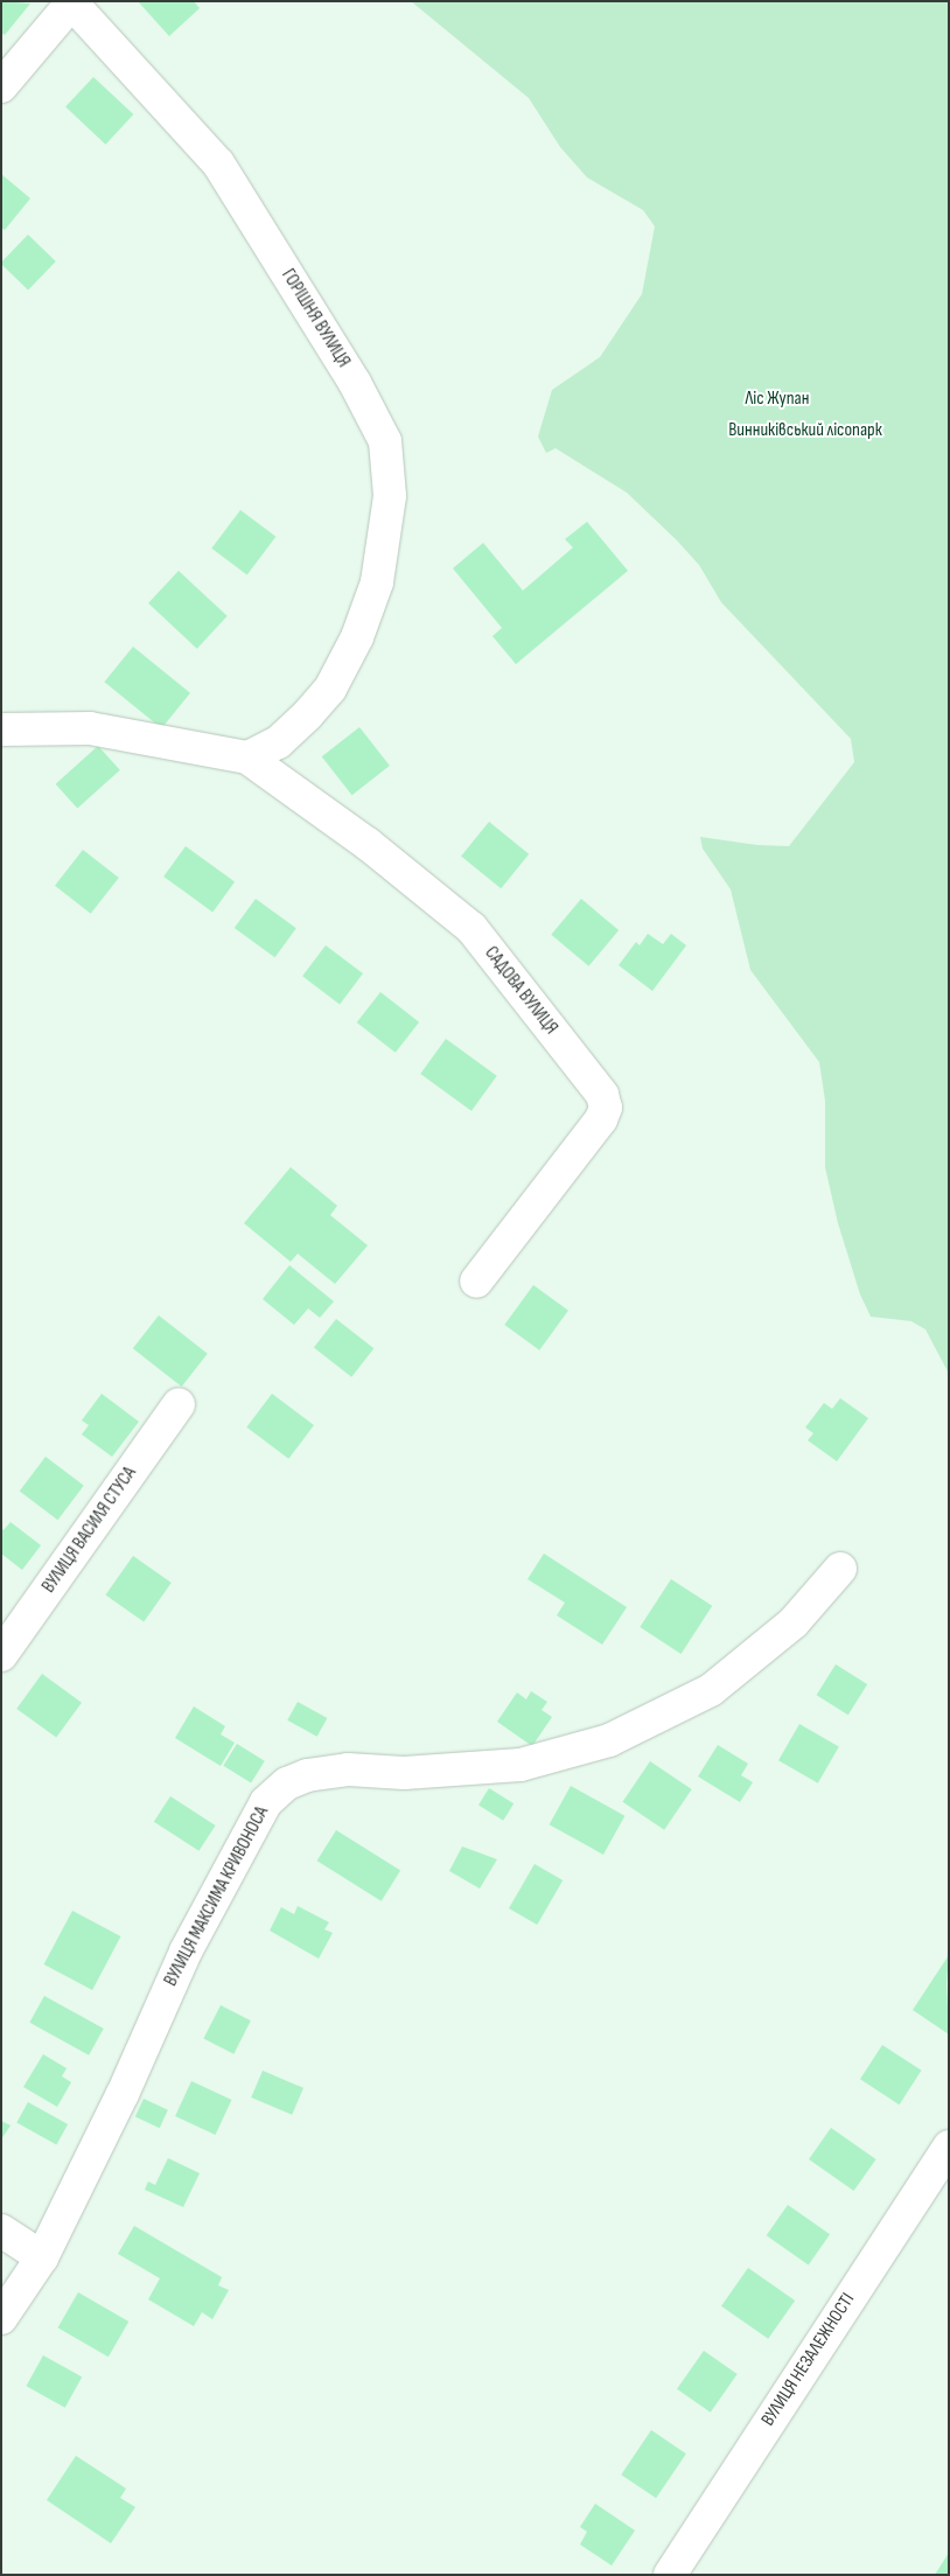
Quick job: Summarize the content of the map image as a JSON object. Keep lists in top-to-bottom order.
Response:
{
  "streets": {
    "street": [
      "ГОРІШНЯ ВУЛИЦЯ",
      "САДОВА ВУЛИЦЯ",
      "ВУЛИЦЯ ВАСИЛЯ СТУСА",
      "ВУЛИЦЯ МАКСИМА КРИВОНОСА",
      "ВУЛИЦЯ НЕЗАЛЕЖНОСТІ"
    ]
  },
  "crossings": [
    ["ГОРІШНЯ ВУЛИЦЯ", "САДОВА ВУЛИЦЯ"]
  ],
  "parks": ["Ліс Жупан", "Винниківський лісопарк"]
}
